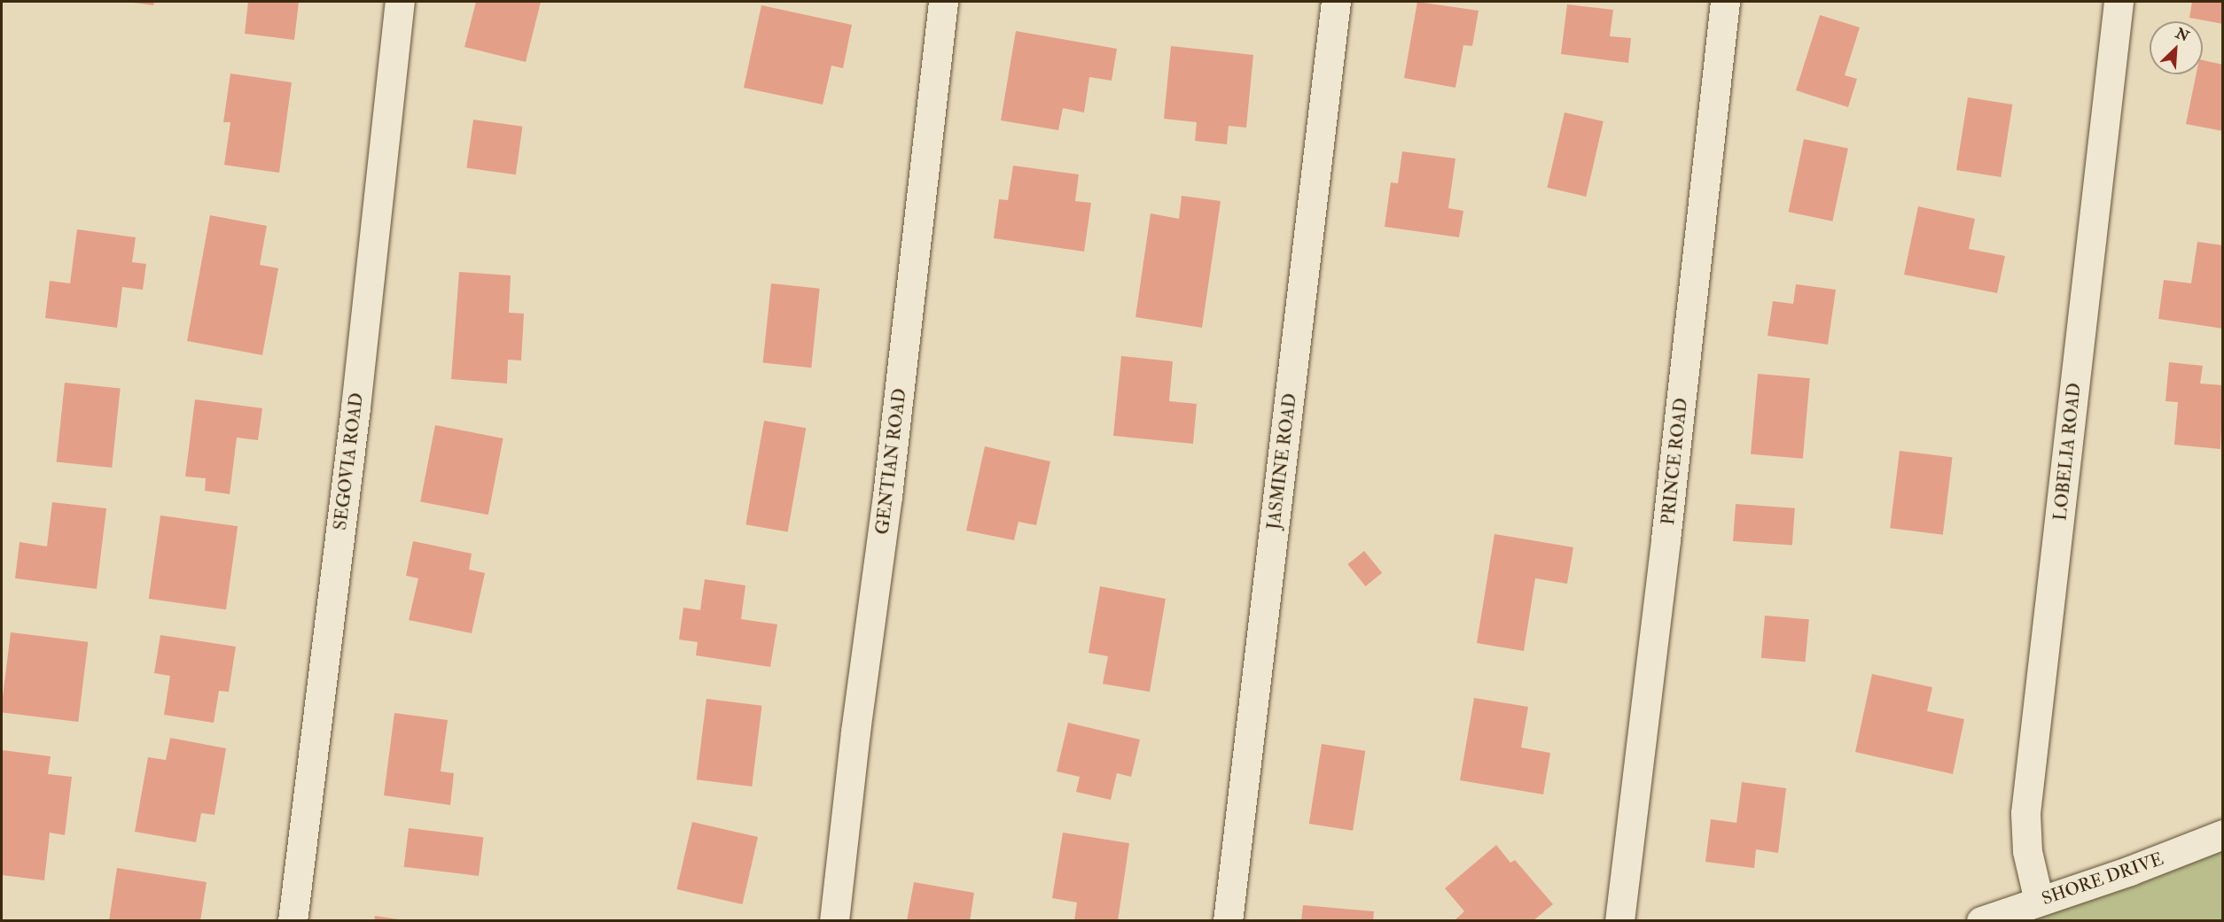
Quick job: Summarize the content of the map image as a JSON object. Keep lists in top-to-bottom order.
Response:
{
  "streets": {
    "street": [
      "LOBELIA ROAD",
      "SEGOVIA ROAD",
      "GENTIAN ROAD",
      "JASMINE ROAD",
      "PRINCE ROAD",
      "SHORE DRIVE"
    ]
  },
  "crossings": [
    ["LOBELIA ROAD", "SHORE DRIVE"]
  ],
  "north": "top right"
}
